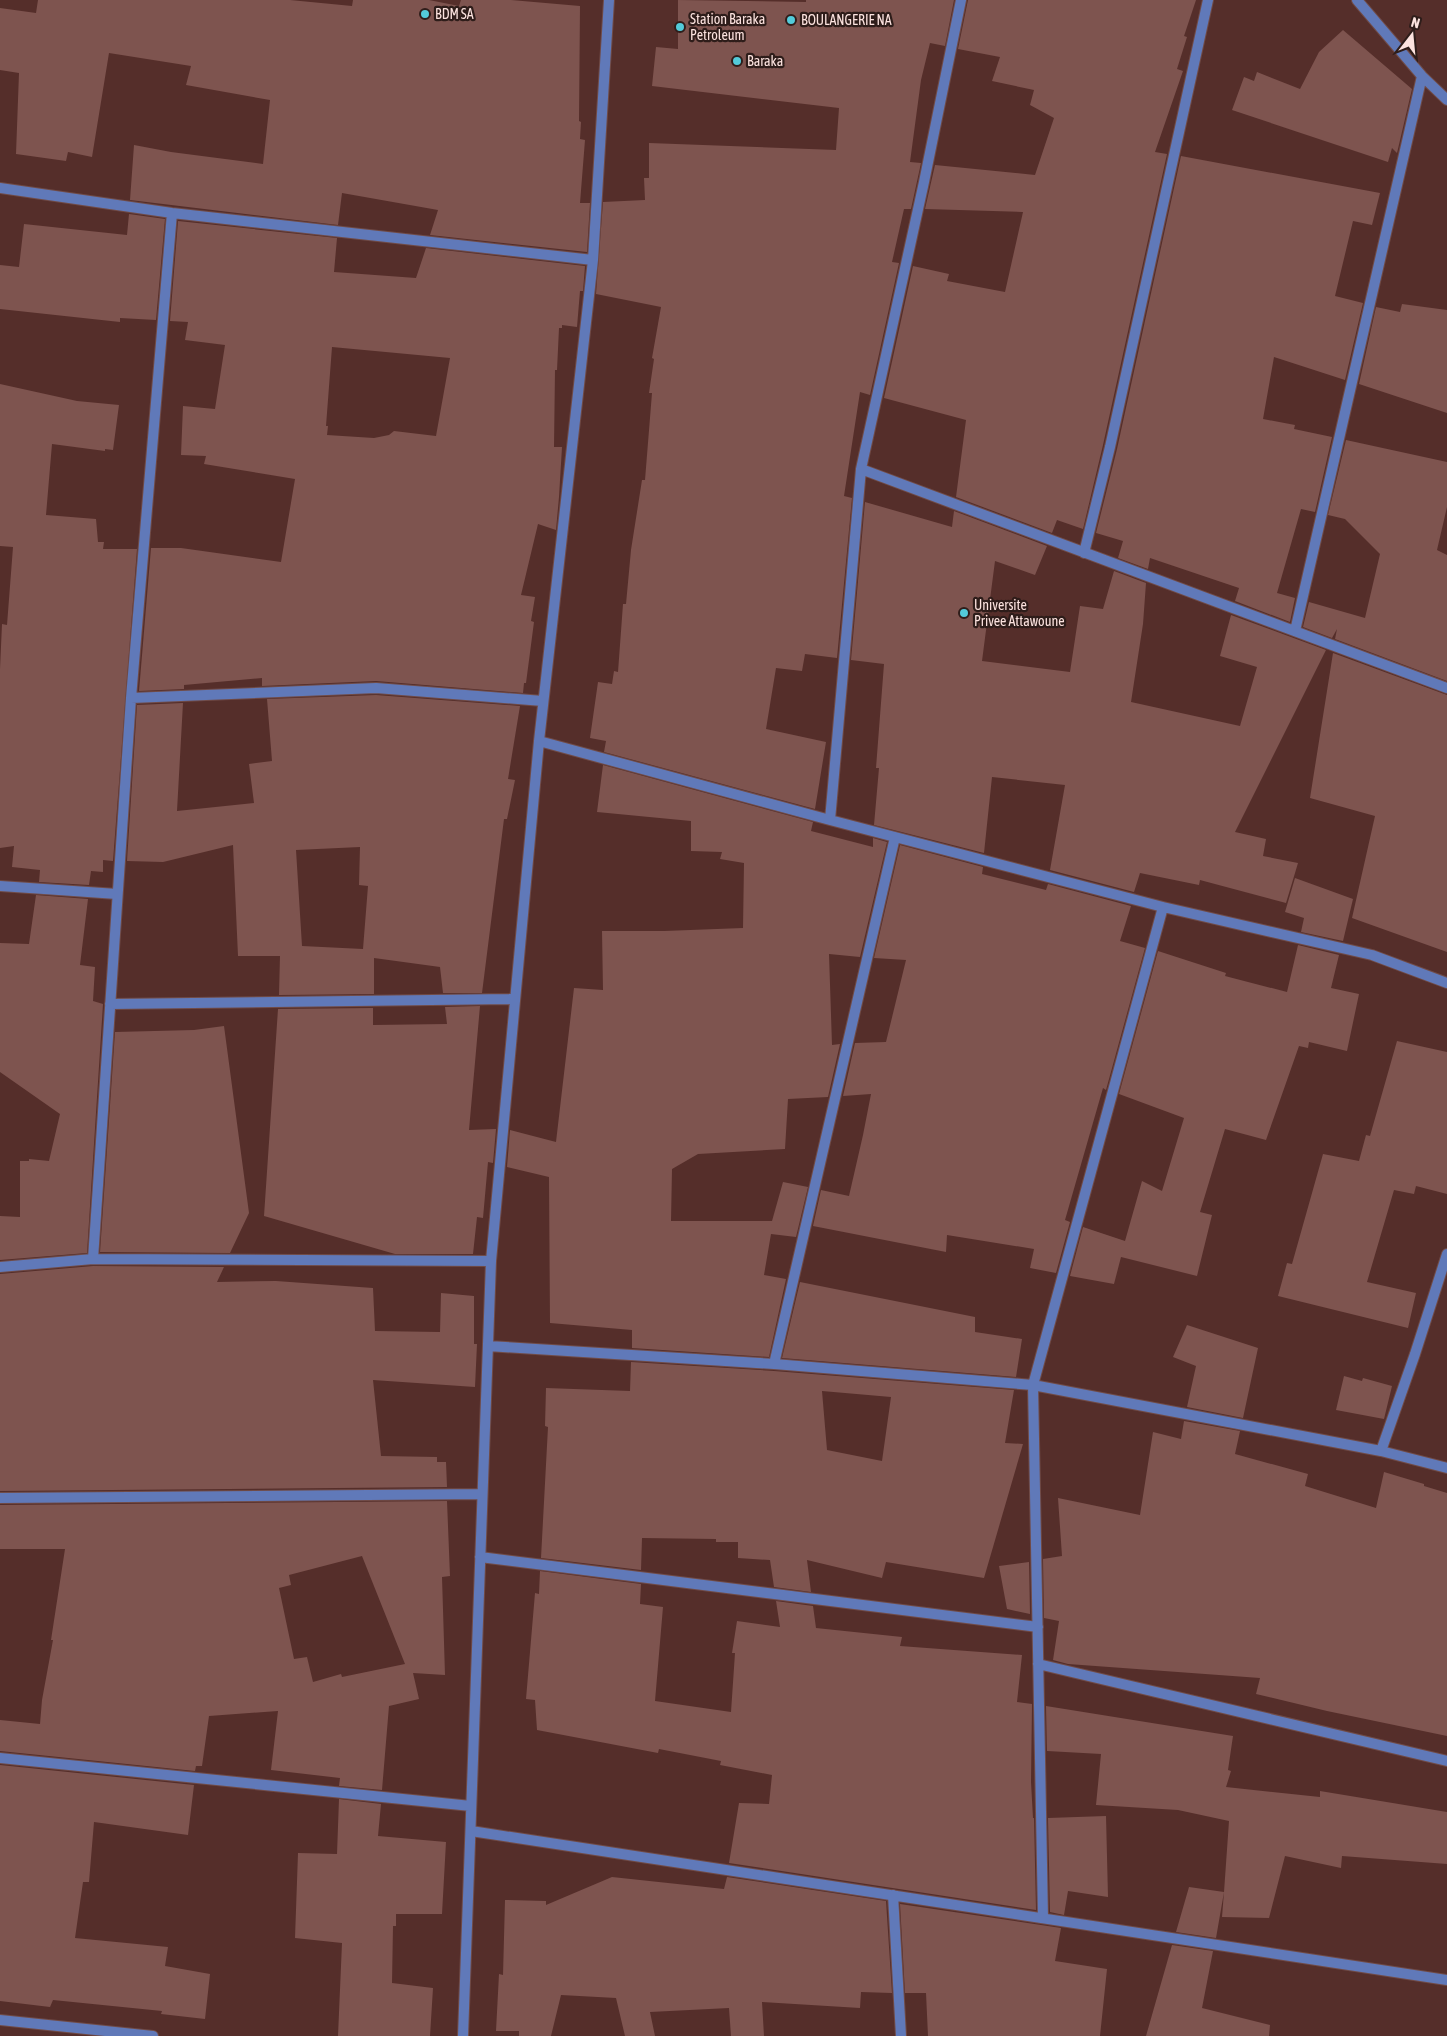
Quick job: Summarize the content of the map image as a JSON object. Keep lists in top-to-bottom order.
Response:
{
  "places": [
    "BDM SA",
    "BOULANGERIE NA",
    "Station Baraka Petroleum",
    "Baraka",
    "Universite Privee Attawoune"
  ],
  "north": "top"
}
